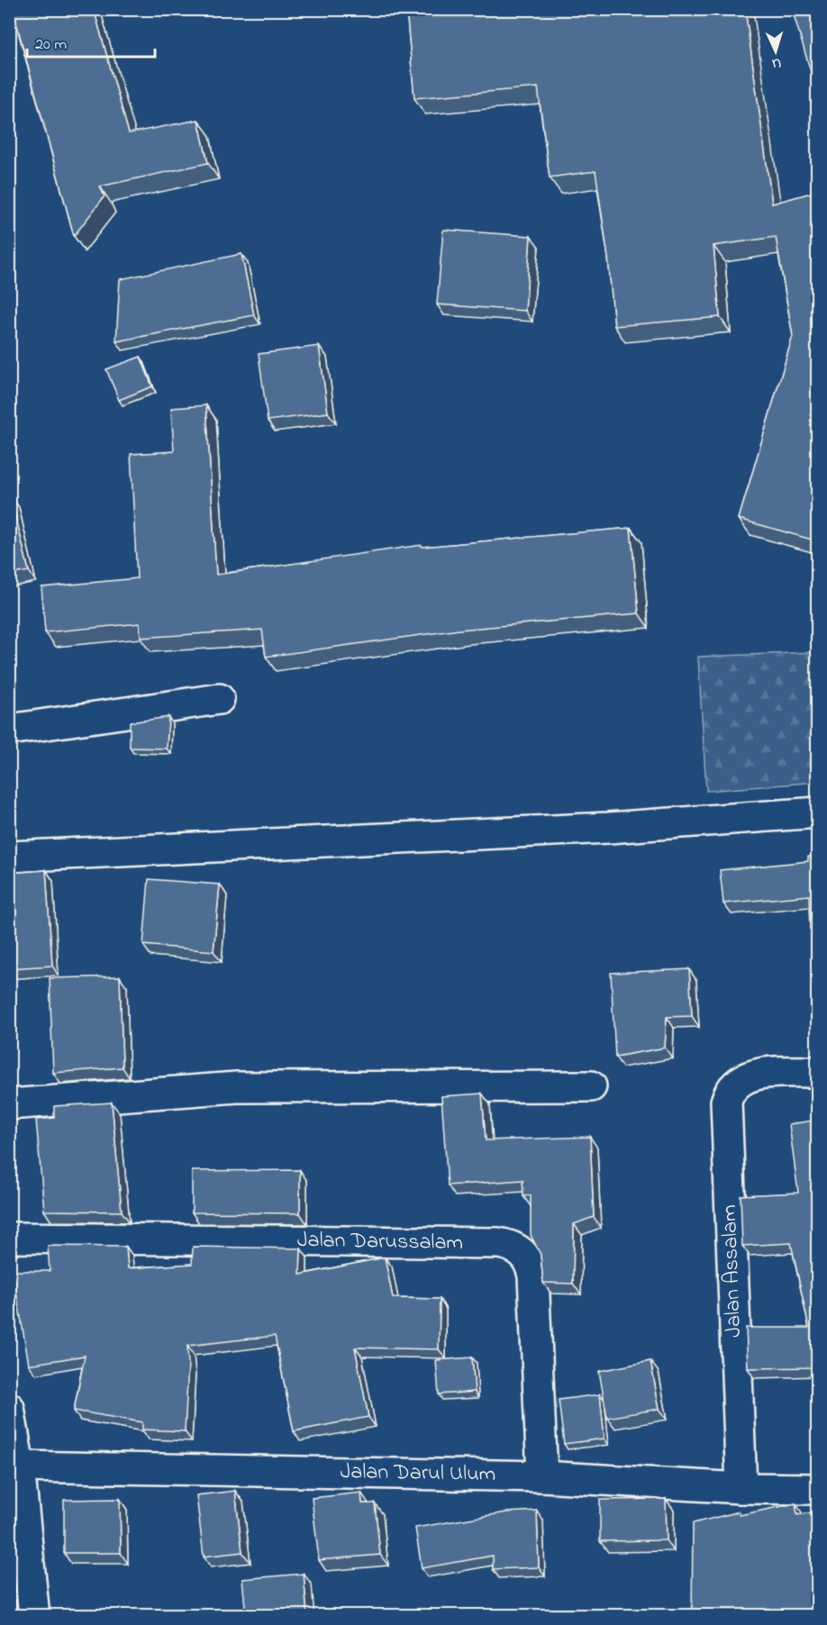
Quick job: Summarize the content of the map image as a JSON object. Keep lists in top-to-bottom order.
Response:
{
  "streets": {
    "street": ["Jalan Darussalam", "Jalan Assalam", "Jalan Darul Ulum"]
  },
  "crossings": [
    ["Jalan Darussalam", "Jalan Darul Ulum"],
    ["Jalan Assalam", "Jalan Darul Ulum"]
  ],
  "scale_bar": "20 m",
  "north": "bottom"
}
